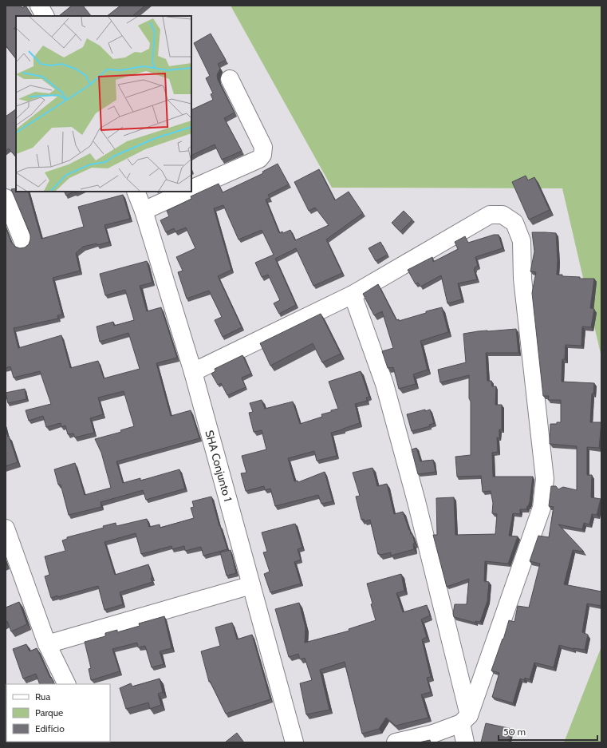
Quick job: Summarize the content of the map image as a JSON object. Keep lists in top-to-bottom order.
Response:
{
  "streets": {
    "street": ["SHA Conjunto 1"]
  },
  "legend": ["Rua", "Parque", "Edifício"],
  "scale_bar": "50 m"
}
